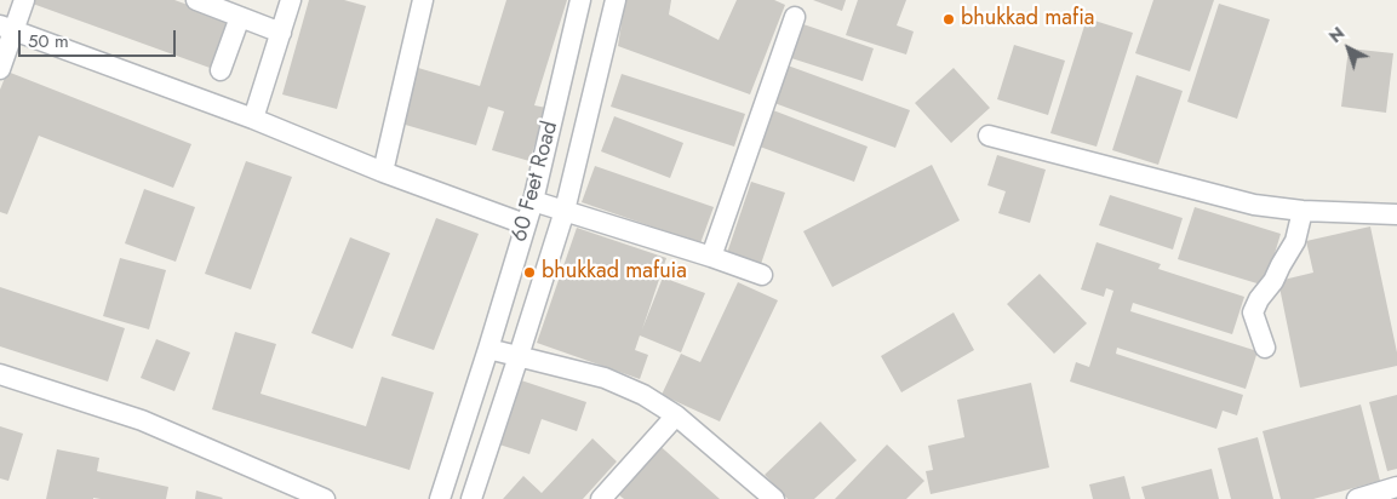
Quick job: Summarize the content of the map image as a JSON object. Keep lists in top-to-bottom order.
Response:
{
  "streets": {
    "street": ["60 Feet Road"]
  },
  "places": ["bhukkad mafia", "bhukkad mafuia"],
  "scale_bar": "50 m",
  "north": "top left"
}
